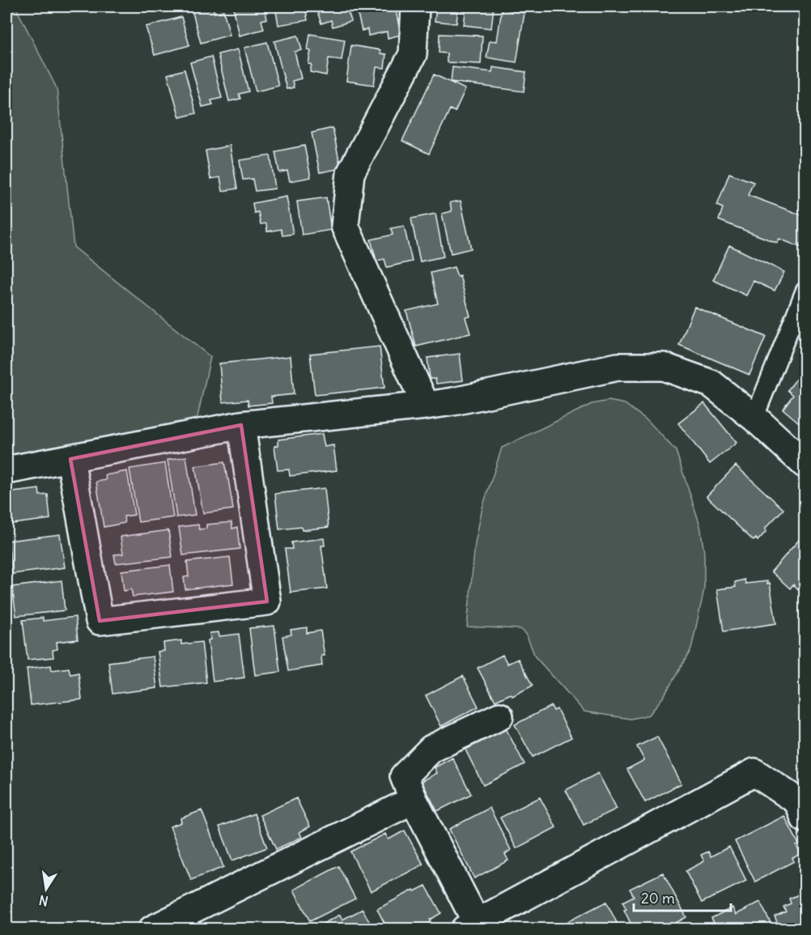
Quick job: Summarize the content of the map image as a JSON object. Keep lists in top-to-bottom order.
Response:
{
  "scale_bar": "20 m",
  "north": "bottom"
}
